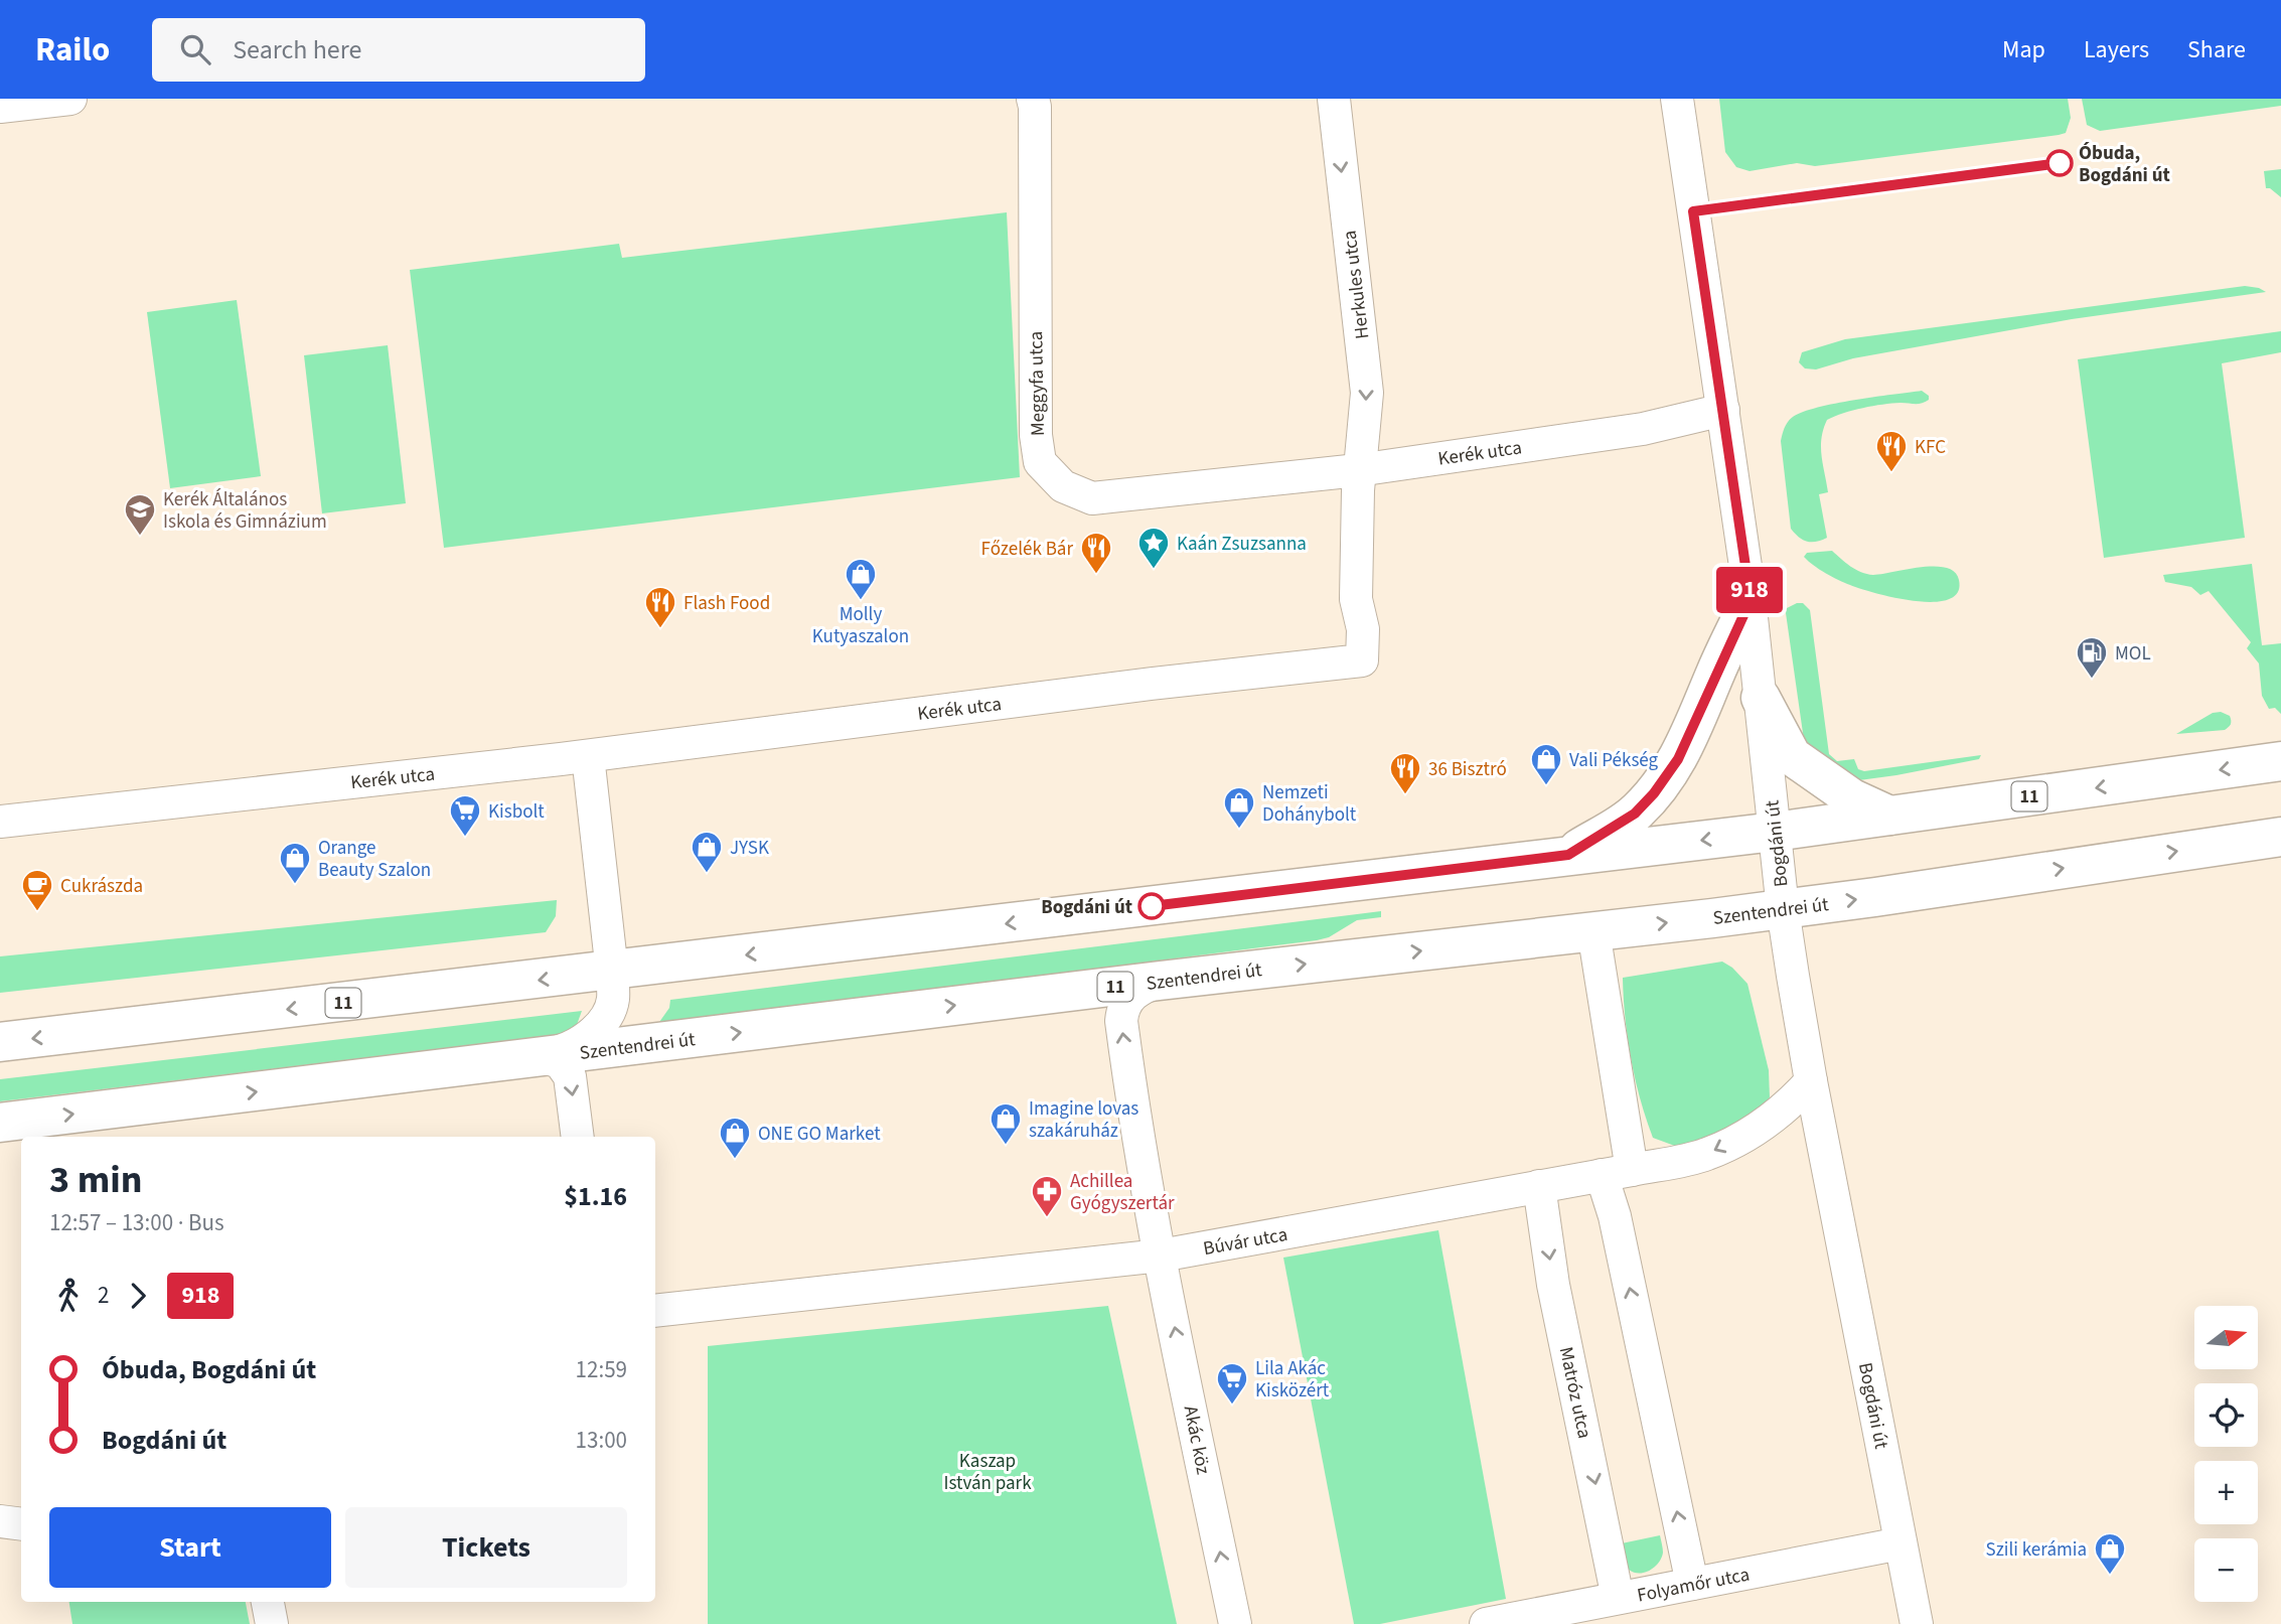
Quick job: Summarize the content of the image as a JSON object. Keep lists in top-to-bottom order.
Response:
{
  "streets": {
    "main road": ["11", "Szentendrei út"],
    "street": [
      "Herkules utca",
      "Meggyfa utca",
      "Kerék utca",
      "Bogdáni út",
      "Búvár utca",
      "Matróz utca",
      "Akác köz",
      "Folyamőr utca"
    ]
  },
  "crossings": [
    ["Herkules utca", "Meggyfa utca"],
    ["Herkules utca", "Kerék utca"],
    ["Meggyfa utca", "Kerék utca"],
    ["Kerék utca", "Bogdáni út"],
    ["11", "Bogdáni út"],
    ["Bogdáni út", "Szentendrei út"],
    ["Bogdáni út", "Búvár utca"],
    ["Bogdáni út", "Folyamőr utca"],
    ["Szentendrei út", "Akác köz"],
    ["Búvár utca", "Matróz utca"],
    ["Búvár utca", "Akác köz"],
    ["Matróz utca", "Folyamőr utca"]
  ],
  "one_way": ["Herkules utca", "Akác köz"],
  "parks": ["Kaszap István park"],
  "places": {
    "other": ["Óbuda, Bogdáni út", "Bogdáni út"],
    "restaurant": [
      "KFC",
      "Főzelék Bár",
      "Flash Food",
      "36 Bisztró"
    ],
    "school or university": ["Kerék Általános Iskola és Gimnázium"],
    "place": ["Kaán Zsuzsanna"],
    "shop": [
      "Molly Kutyaszalon",
      "Vali Pékség",
      "Nemzeti Dohánybolt",
      "JYSK",
      "Orange Beauty Szalon",
      "Imagine lovas szakáruház",
      "ONE GO Market",
      "Szili kerámia"
    ],
    "fuel station": ["MOL"],
    "supermarket": ["Kisbolt", "Lila Akác Kisközért"],
    "cafe": ["Cukrászda"],
    "pharmacy": ["Achillea Gyógyszertár"]
  },
  "lines": ["bus line 918"],
  "north": "right",
  "page": {
    "header": "Railo",
    "search": "Search here",
    "nav": ["Map", "Layers", "Share"],
    "on_map": "918",
    "heading": ["3 min", "12:57 – 13:00 · Bus", "$1.16"],
    "legs": ["2", "918"],
    "map_buttons": ["+", "−"],
    "list": [
      {
        "name": "Óbuda, Bogdáni út",
        "value": "12:59"
      },
      {
        "name": "Bogdáni út",
        "value": "13:00"
      }
    ],
    "buttons": ["Start", "Tickets"]
  }
}
